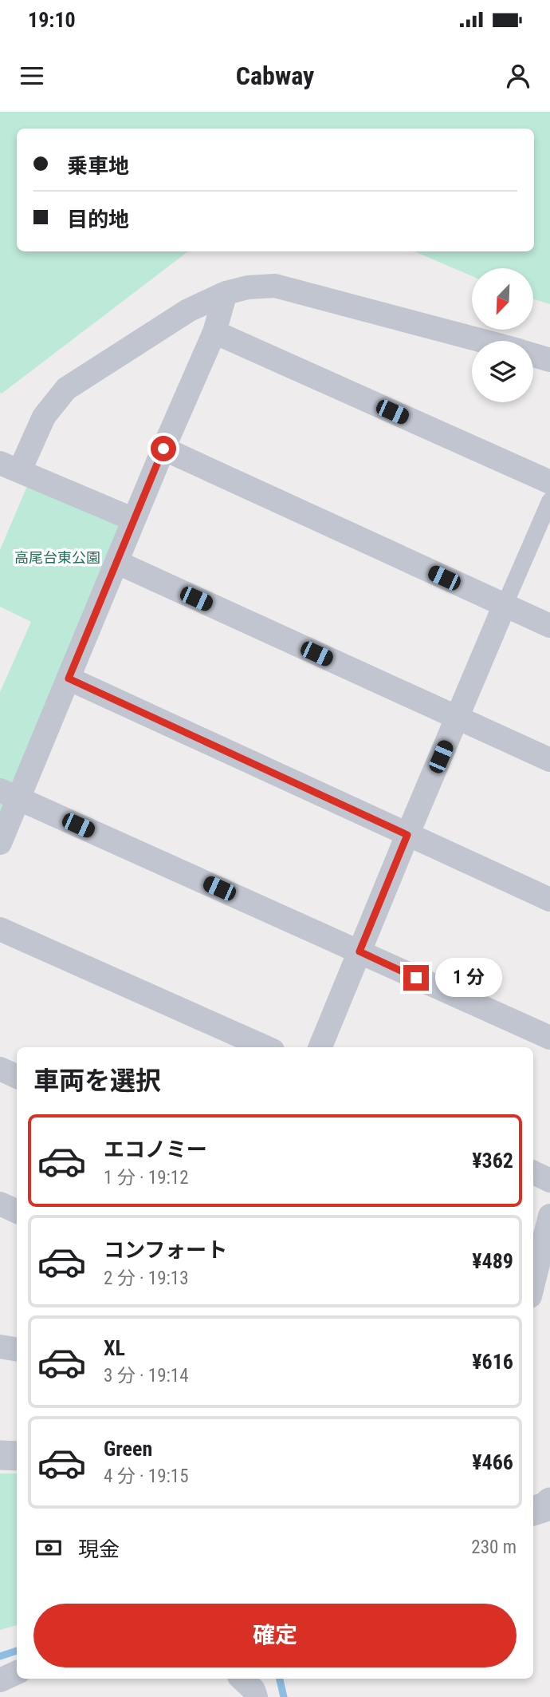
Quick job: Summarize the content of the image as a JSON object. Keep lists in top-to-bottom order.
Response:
{
  "parks": ["高尾台東公園"],
  "north": "bottom left",
  "page": {
    "status": "19:10",
    "header": "Cabway",
    "banner": ["乗車地", "目的地"],
    "bubble": "1 分",
    "heading": "車両を選択",
    "list": [
      {
        "name": "エコノミー",
        "note": "1 分 · 19:12",
        "value": "¥362"
      },
      {
        "name": "コンフォート",
        "note": "2 分 · 19:13",
        "value": "¥489"
      },
      {
        "name": "XL",
        "note": "3 分 · 19:14",
        "value": "¥616"
      },
      {
        "name": "Green",
        "note": "4 分 · 19:15",
        "value": "¥466"
      }
    ],
    "pay": ["現金", "230 m"],
    "buttons": "確定"
  }
}
